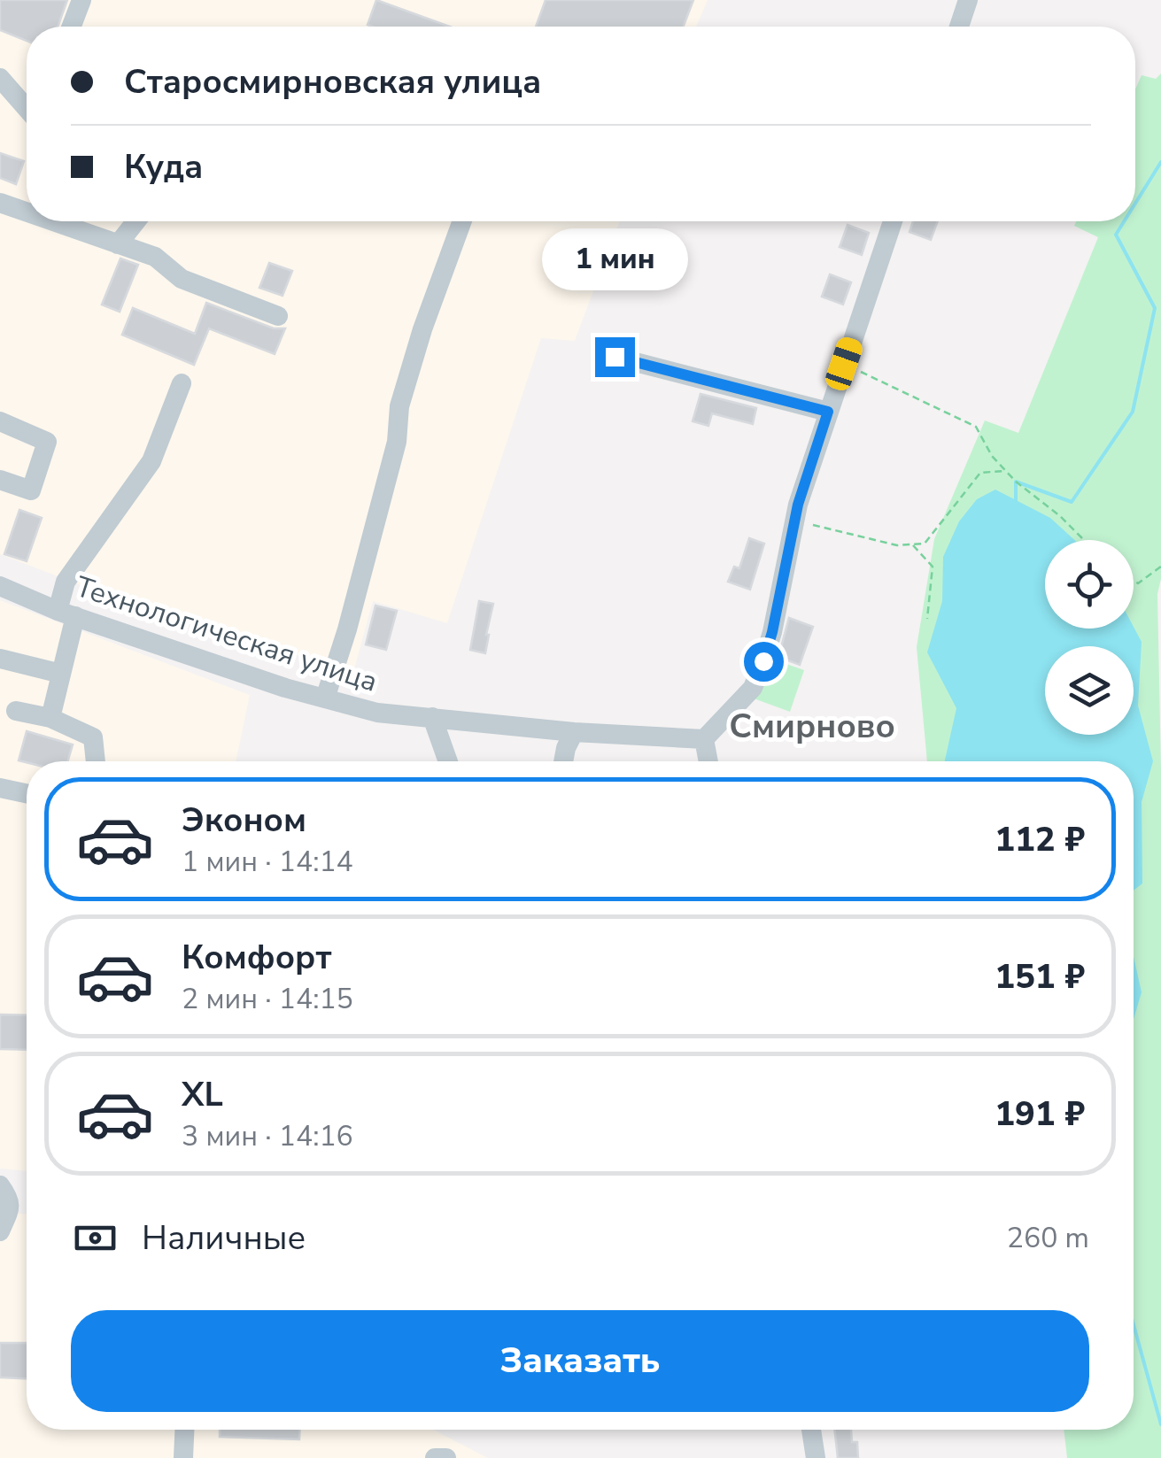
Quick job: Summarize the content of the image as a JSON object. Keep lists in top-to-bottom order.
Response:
{
  "streets": {
    "street": ["Технологическая улица"]
  },
  "districts": ["Смирново"],
  "page": {
    "banner": ["Старосмирновская улица", "Куда"],
    "bubble": "1 мин",
    "list": [
      {
        "name": "Эконом",
        "note": "1 мин · 14:14",
        "value": "112 ₽"
      },
      {
        "name": "Комфорт",
        "note": "2 мин · 14:15",
        "value": "151 ₽"
      },
      {
        "name": "XL",
        "note": "3 мин · 14:16",
        "value": "191 ₽"
      }
    ],
    "pay": ["Наличные", "260 m"],
    "buttons": "Заказать"
  }
}
